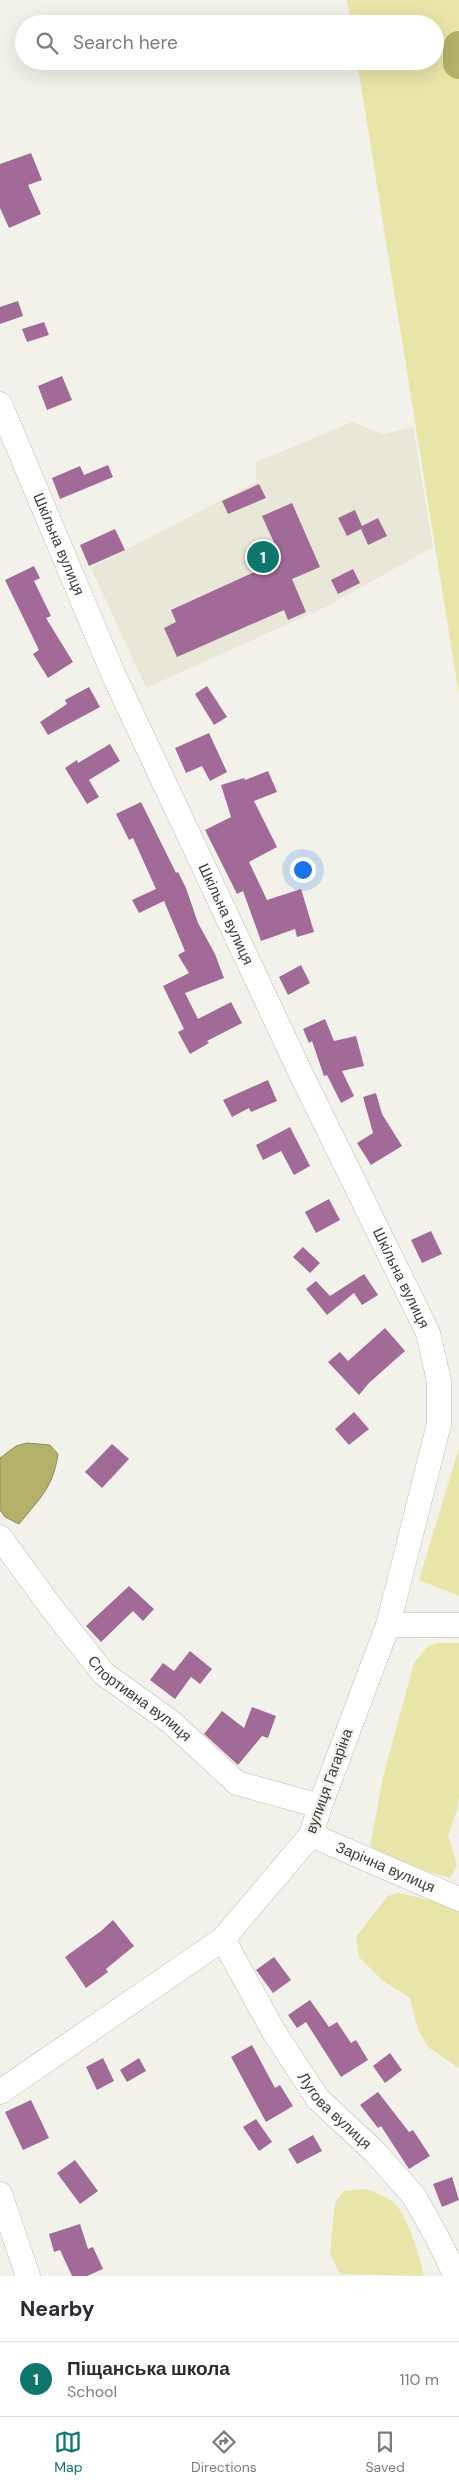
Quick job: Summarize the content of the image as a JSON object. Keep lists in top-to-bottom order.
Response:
{
  "streets": {
    "street": [
      "Шкільна вулиця",
      "Спортивна вулиця",
      "вулиця Гагаріна",
      "Зарічна вулиця",
      "Лугова вулиця"
    ]
  },
  "crossings": [
    ["Шкільна вулиця", "вулиця Гагаріна"],
    ["Спортивна вулиця", "вулиця Гагаріна"],
    ["вулиця Гагаріна", "Зарічна вулиця"],
    ["вулиця Гагаріна", "Лугова вулиця"]
  ],
  "page": {
    "search": "Search here",
    "pins": "1",
    "heading": "Nearby",
    "list": [
      {
        "mark": "1",
        "name": "Піщанська школа",
        "note": "School",
        "value": "110 m"
      }
    ],
    "nav": ["Map", "Directions", "Saved"]
  }
}
